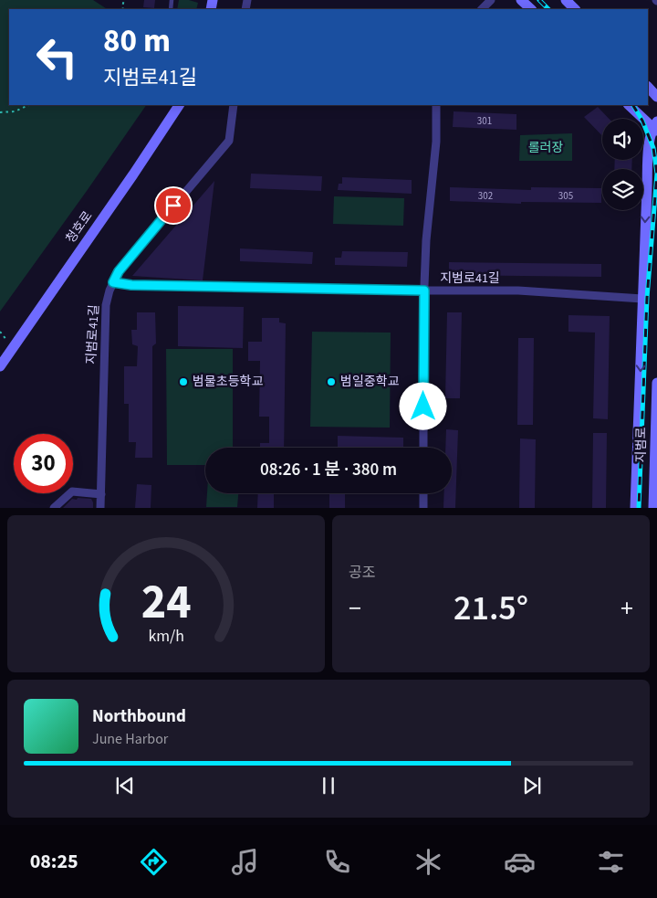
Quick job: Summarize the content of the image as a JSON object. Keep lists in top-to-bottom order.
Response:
{
  "streets": {
    "main road": ["청호로", "지범로"],
    "street": ["지범로41길"]
  },
  "parks": ["롤러장"],
  "places": ["범물초등학교", "범일중학교"],
  "house_numbers": ["301", "302", "305"],
  "page": {
    "turn": ["80 m", "지범로41길"],
    "limit": "30",
    "trip": "08:26 · 1 분 · 380 m",
    "tile": "공조",
    "heat": ["−", "21.5°", "+"],
    "song": ["Northbound", "June Harbor"],
    "tabs": "08:25",
    "gauge": ["24", "km/h"]
  }
}
